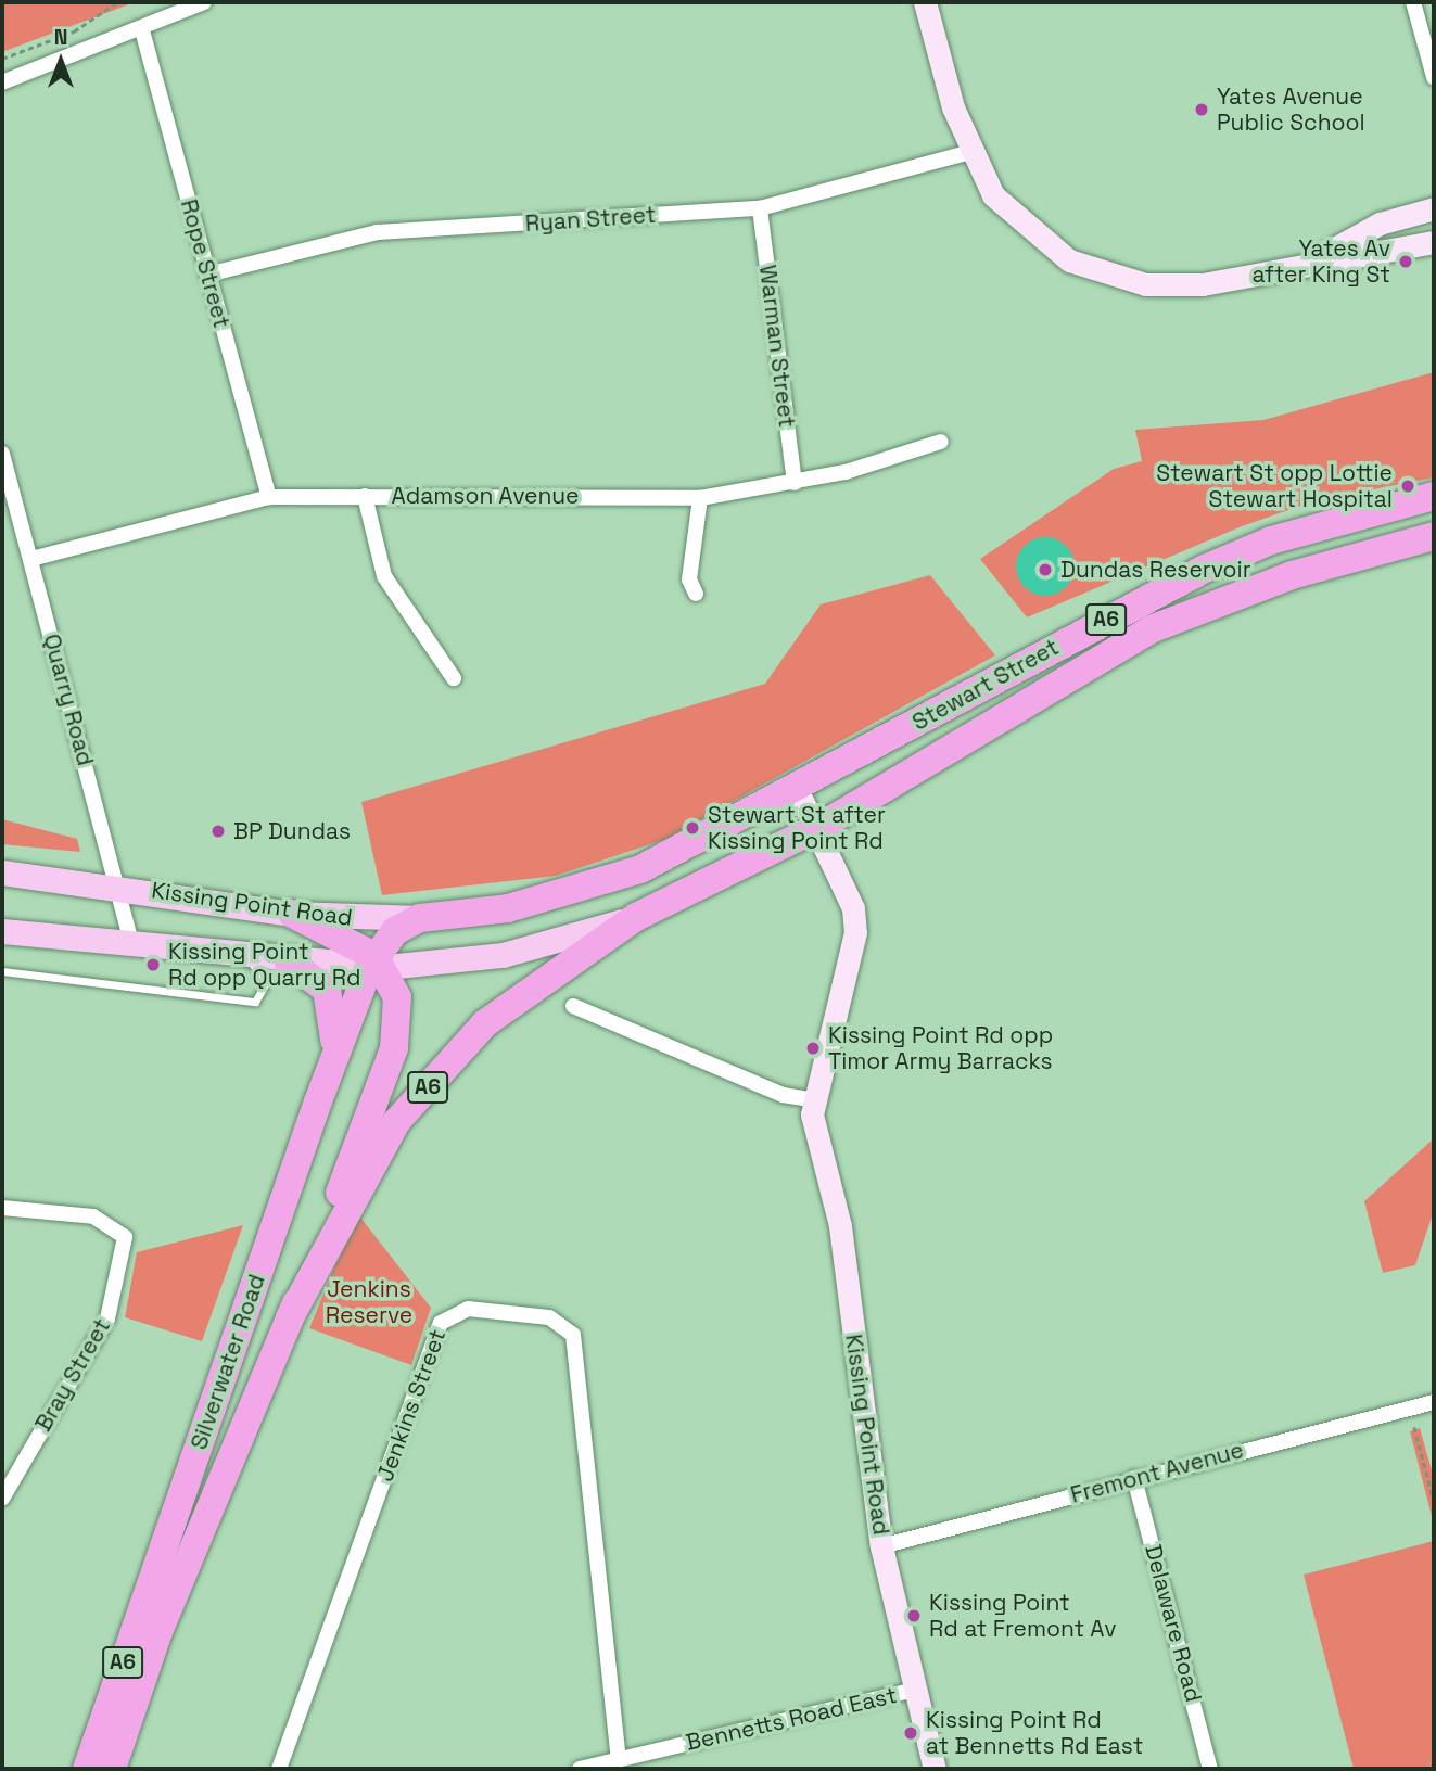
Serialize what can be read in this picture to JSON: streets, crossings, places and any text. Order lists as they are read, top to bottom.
{
  "streets": {
    "highway": [
      "A6",
      "Stewart Street",
      "Kissing Point Road",
      "Silverwater Road"
    ],
    "street": [
      "Ryan Street",
      "Rope Street",
      "Warman Street",
      "Adamson Avenue",
      "Quarry Road",
      "Bray Street",
      "Jenkins Street",
      "Fremont Avenue",
      "Delaware Road",
      "Bennetts Road East"
    ]
  },
  "crossings": [
    ["Ryan Street", "Rope Street"],
    ["Ryan Street", "Warman Street"],
    ["Rope Street", "Adamson Avenue"],
    ["Warman Street", "Adamson Avenue"],
    ["Adamson Avenue", "Quarry Road"],
    ["Stewart Street", "Kissing Point Road"],
    ["Quarry Road", "Kissing Point Road"],
    ["Kissing Point Road", "Silverwater Road"],
    ["Kissing Point Road", "Fremont Avenue"],
    ["Kissing Point Road", "Bennetts Road East"],
    ["Jenkins Street", "Bennetts Road East"],
    ["Fremont Avenue", "Delaware Road"]
  ],
  "parks": ["Jenkins Reserve"],
  "places": [
    "Yates Avenue Public School",
    "Yates Av after King St",
    "Stewart St opp Lottie Stewart Hospital",
    "Dundas Reservoir",
    "Stewart St after Kissing Point Rd",
    "BP Dundas",
    "Kissing Point Rd opp Quarry Rd",
    "Kissing Point Rd opp Timor Army Barracks",
    "Kissing Point Rd at Fremont Av",
    "Kissing Point Rd at Bennetts Rd East"
  ],
  "north": "top"
}
